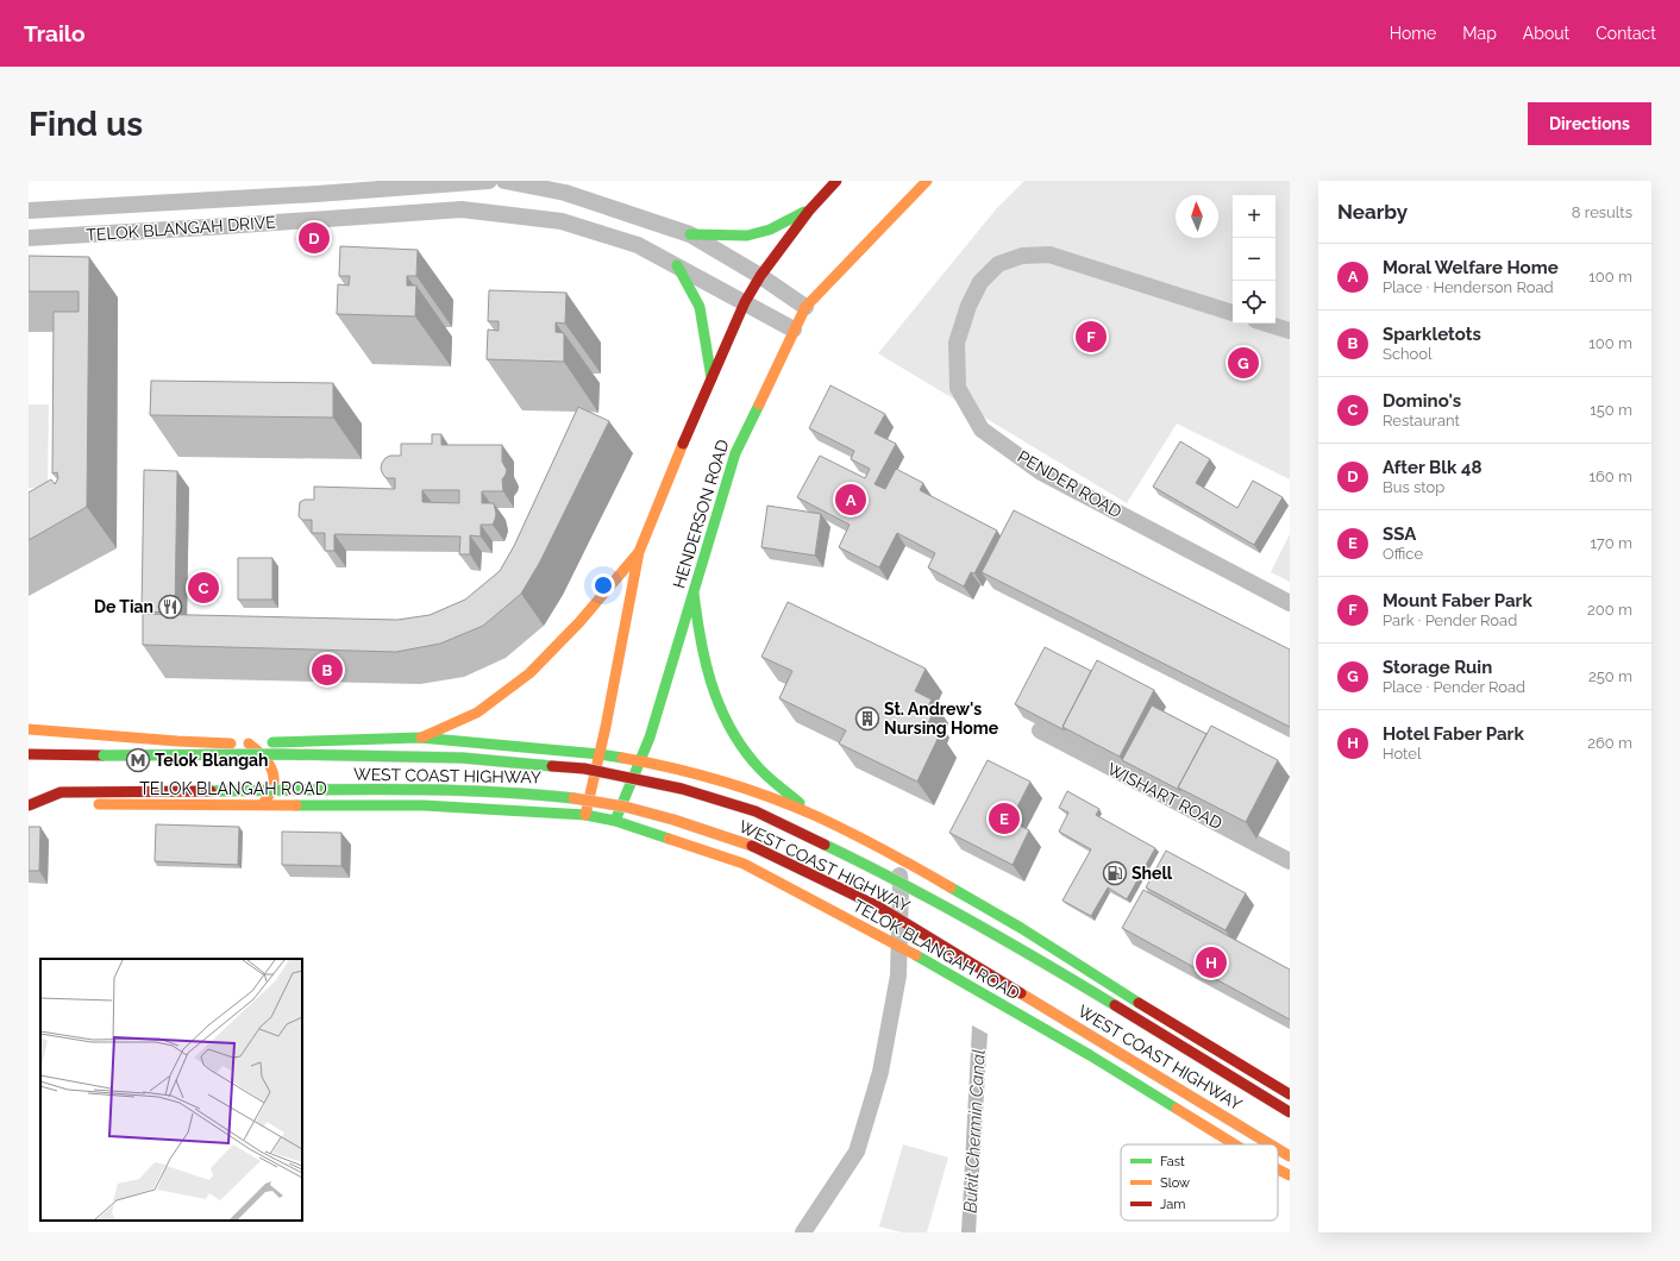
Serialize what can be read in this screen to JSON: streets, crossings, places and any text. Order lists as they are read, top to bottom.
{
  "streets": {
    "main road": ["HENDERSON ROAD", "WEST COAST HIGHWAY", "TELOK BLANGAH ROAD"],
    "street": ["TELOK BLANGAH DRIVE", "PENDER ROAD", "WISHART ROAD"]
  },
  "crossings": [
    ["TELOK BLANGAH DRIVE", "HENDERSON ROAD"],
    ["HENDERSON ROAD", "TELOK BLANGAH ROAD"]
  ],
  "water": ["Bukit Chermin Canal"],
  "places": {
    "restaurant": ["De Tian"],
    "building": ["St. Andrew's Nursing Home"],
    "metro station": ["Telok Blangah"],
    "fuel station": ["Shell"]
  },
  "legend": ["Fast", "Slow", "Jam"],
  "north": "top",
  "page": {
    "header": "Trailo",
    "nav": [
      "Home",
      "Map",
      "About",
      "Contact"
    ],
    "buttons": "Directions",
    "title": "Find us",
    "heading": ["Nearby", "8 results"],
    "map_buttons": ["+", "−"],
    "pins": [
      "D",
      "F",
      "G",
      "A",
      "C",
      "B",
      "E",
      "H"
    ],
    "list": [
      {
        "mark": "A",
        "name": "Moral Welfare Home",
        "note": "Place · Henderson Road",
        "value": "100 m"
      },
      {
        "mark": "B",
        "name": "Sparkletots",
        "note": "School",
        "value": "100 m"
      },
      {
        "mark": "C",
        "name": "Domino's",
        "note": "Restaurant",
        "value": "150 m"
      },
      {
        "mark": "D",
        "name": "After Blk 48",
        "note": "Bus stop",
        "value": "160 m"
      },
      {
        "mark": "E",
        "name": "SSA",
        "note": "Office",
        "value": "170 m"
      },
      {
        "mark": "F",
        "name": "Mount Faber Park",
        "note": "Park · Pender Road",
        "value": "200 m"
      },
      {
        "mark": "G",
        "name": "Storage Ruin",
        "note": "Place · Pender Road",
        "value": "250 m"
      },
      {
        "mark": "H",
        "name": "Hotel Faber Park",
        "note": "Hotel",
        "value": "260 m"
      }
    ]
  }
}
